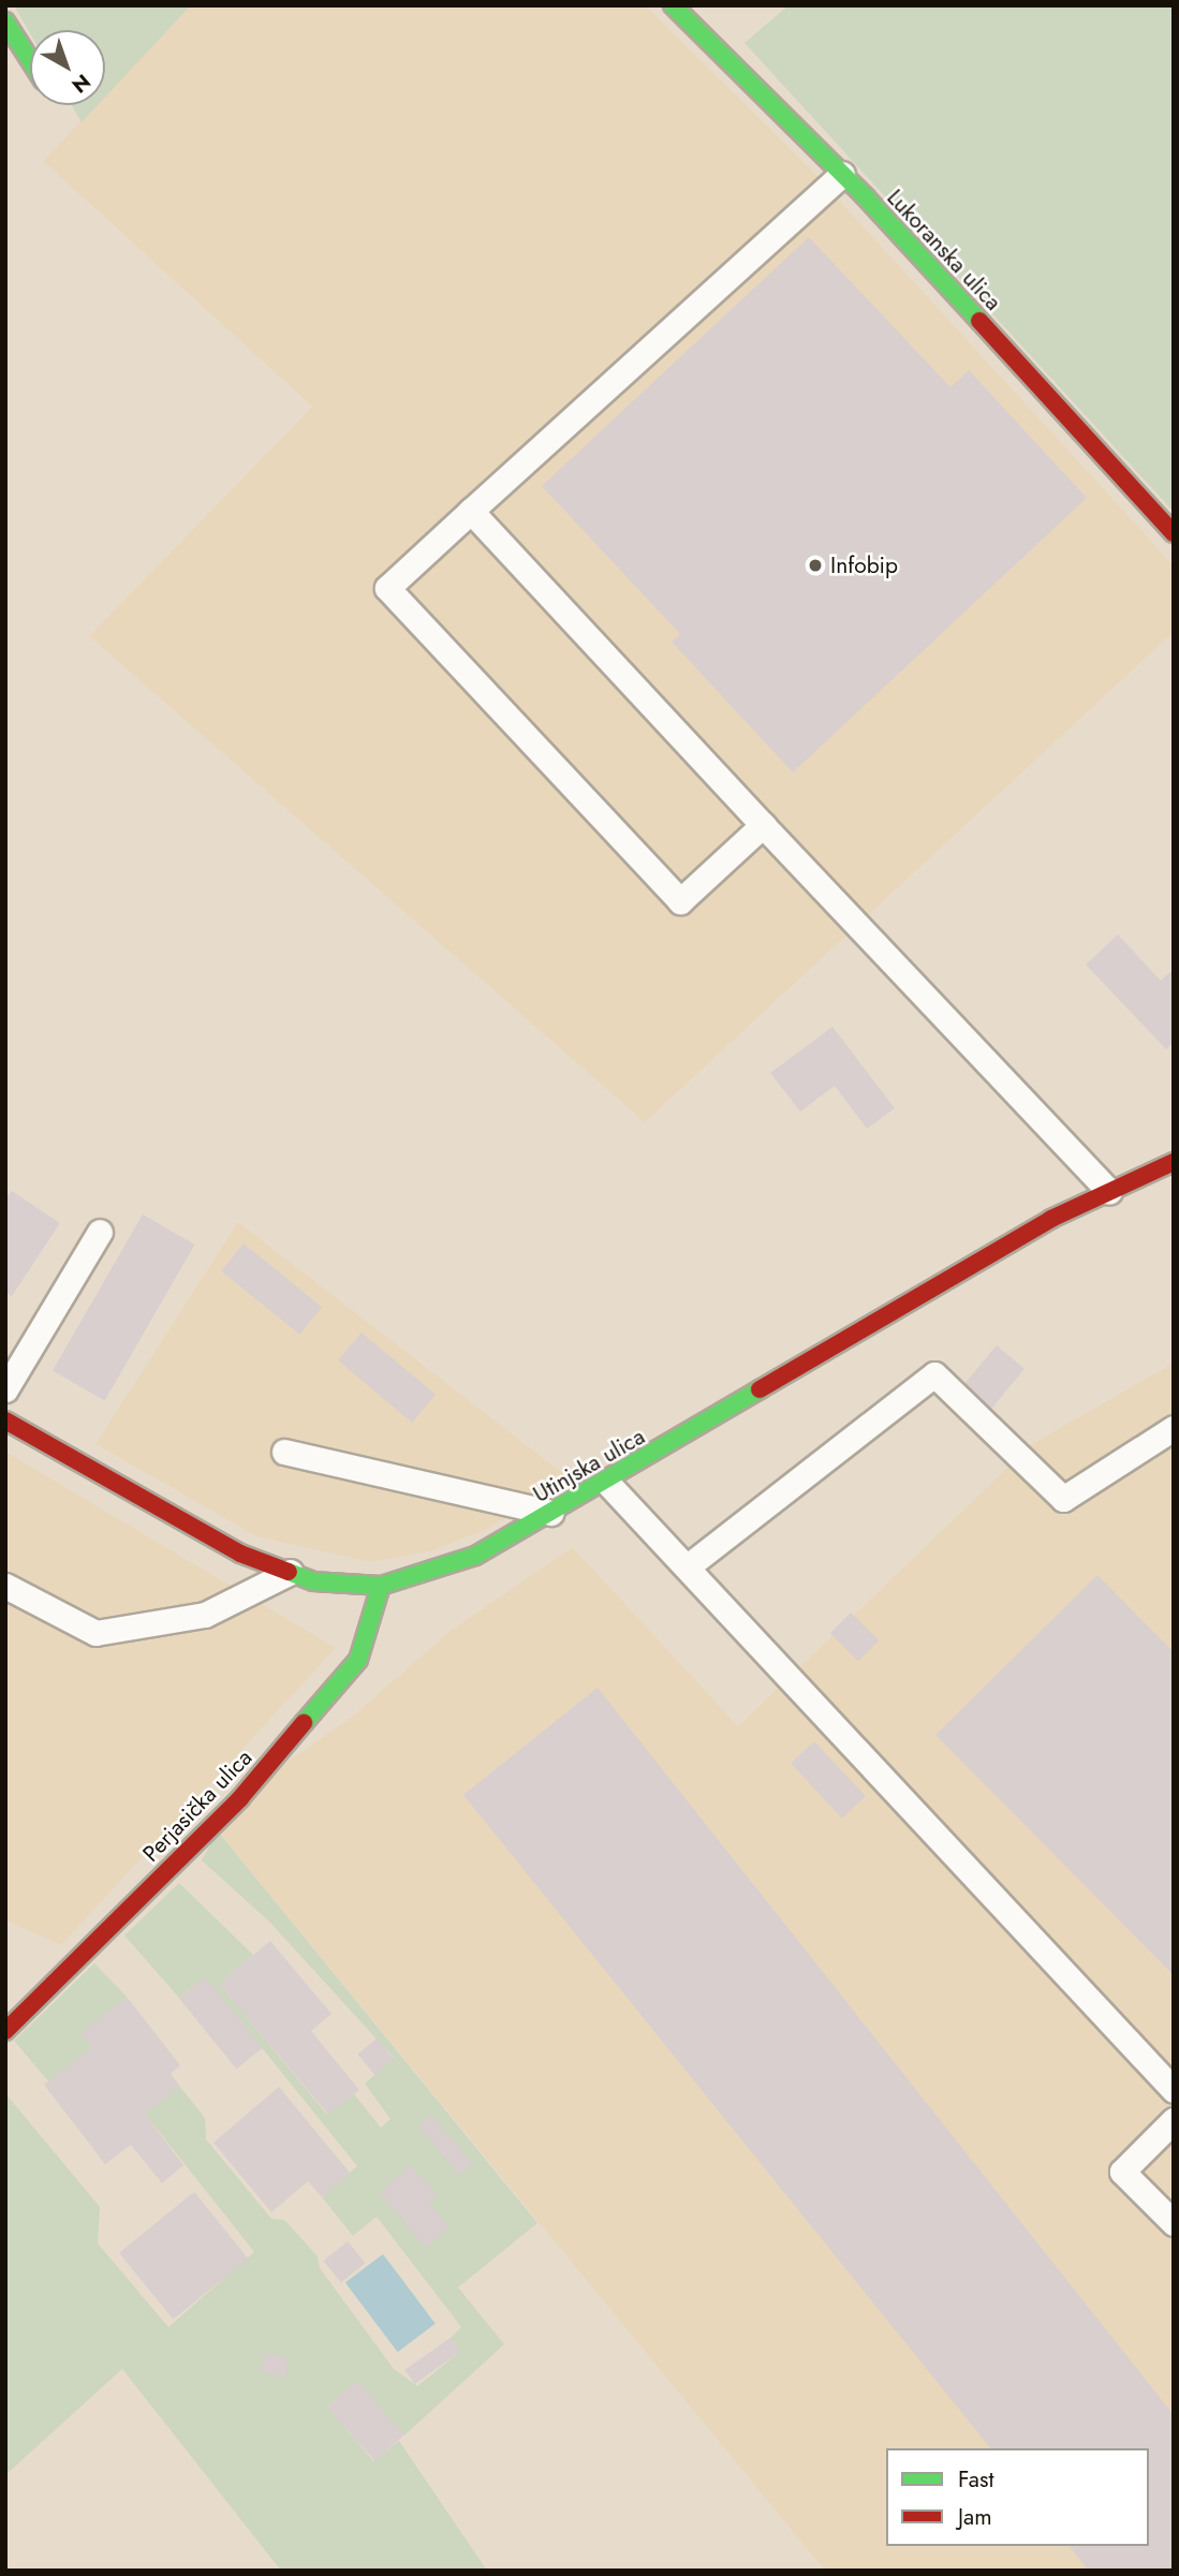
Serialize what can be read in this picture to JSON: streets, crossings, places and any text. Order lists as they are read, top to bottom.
{
  "streets": {
    "street": ["Lukoranska ulica", "Utinjska ulica", "Perjasička ulica"]
  },
  "crossings": [
    ["Utinjska ulica", "Perjasička ulica"]
  ],
  "places": ["Infobip"],
  "legend": ["Fast", "Jam"],
  "north": "bottom right"
}
